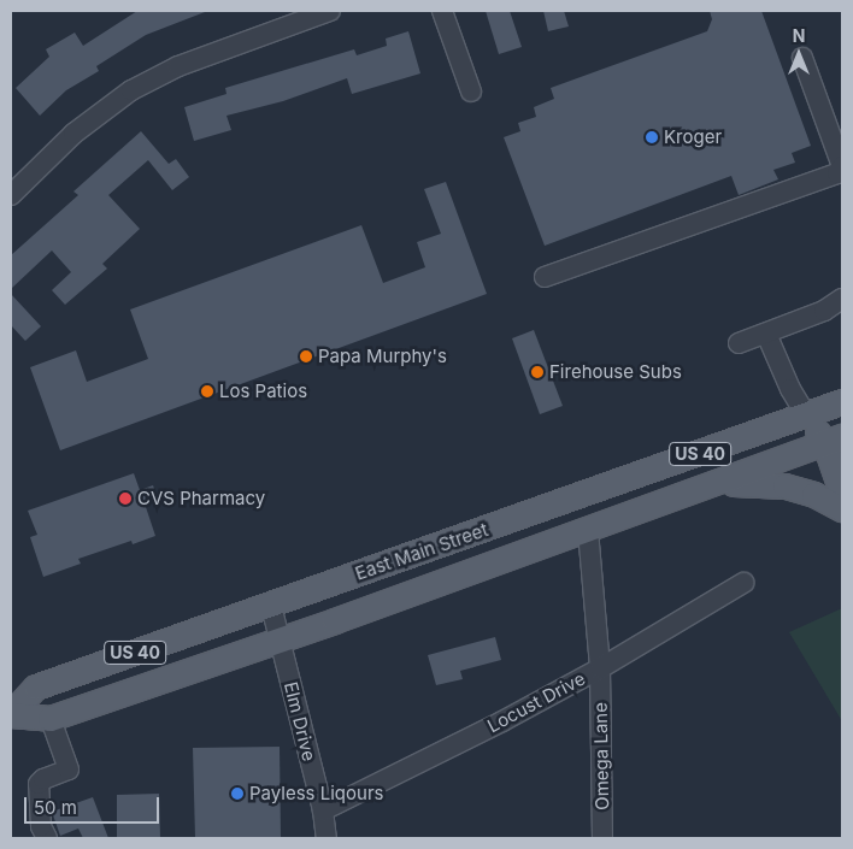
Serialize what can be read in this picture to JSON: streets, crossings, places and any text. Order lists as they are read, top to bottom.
{
  "streets": {
    "main road": ["US 40", "East Main Street"],
    "street": ["Locust Drive", "Elm Drive", "Omega Lane"]
  },
  "crossings": [
    ["East Main Street", "Elm Drive"],
    ["East Main Street", "Omega Lane"],
    ["Locust Drive", "Elm Drive"],
    ["Locust Drive", "Omega Lane"]
  ],
  "places": [
    "Kroger",
    "Papa Murphy's",
    "Firehouse Subs",
    "Los Patios",
    "CVS Pharmacy",
    "Payless Liqours"
  ],
  "scale_bar": "50 m",
  "north": "top"
}
